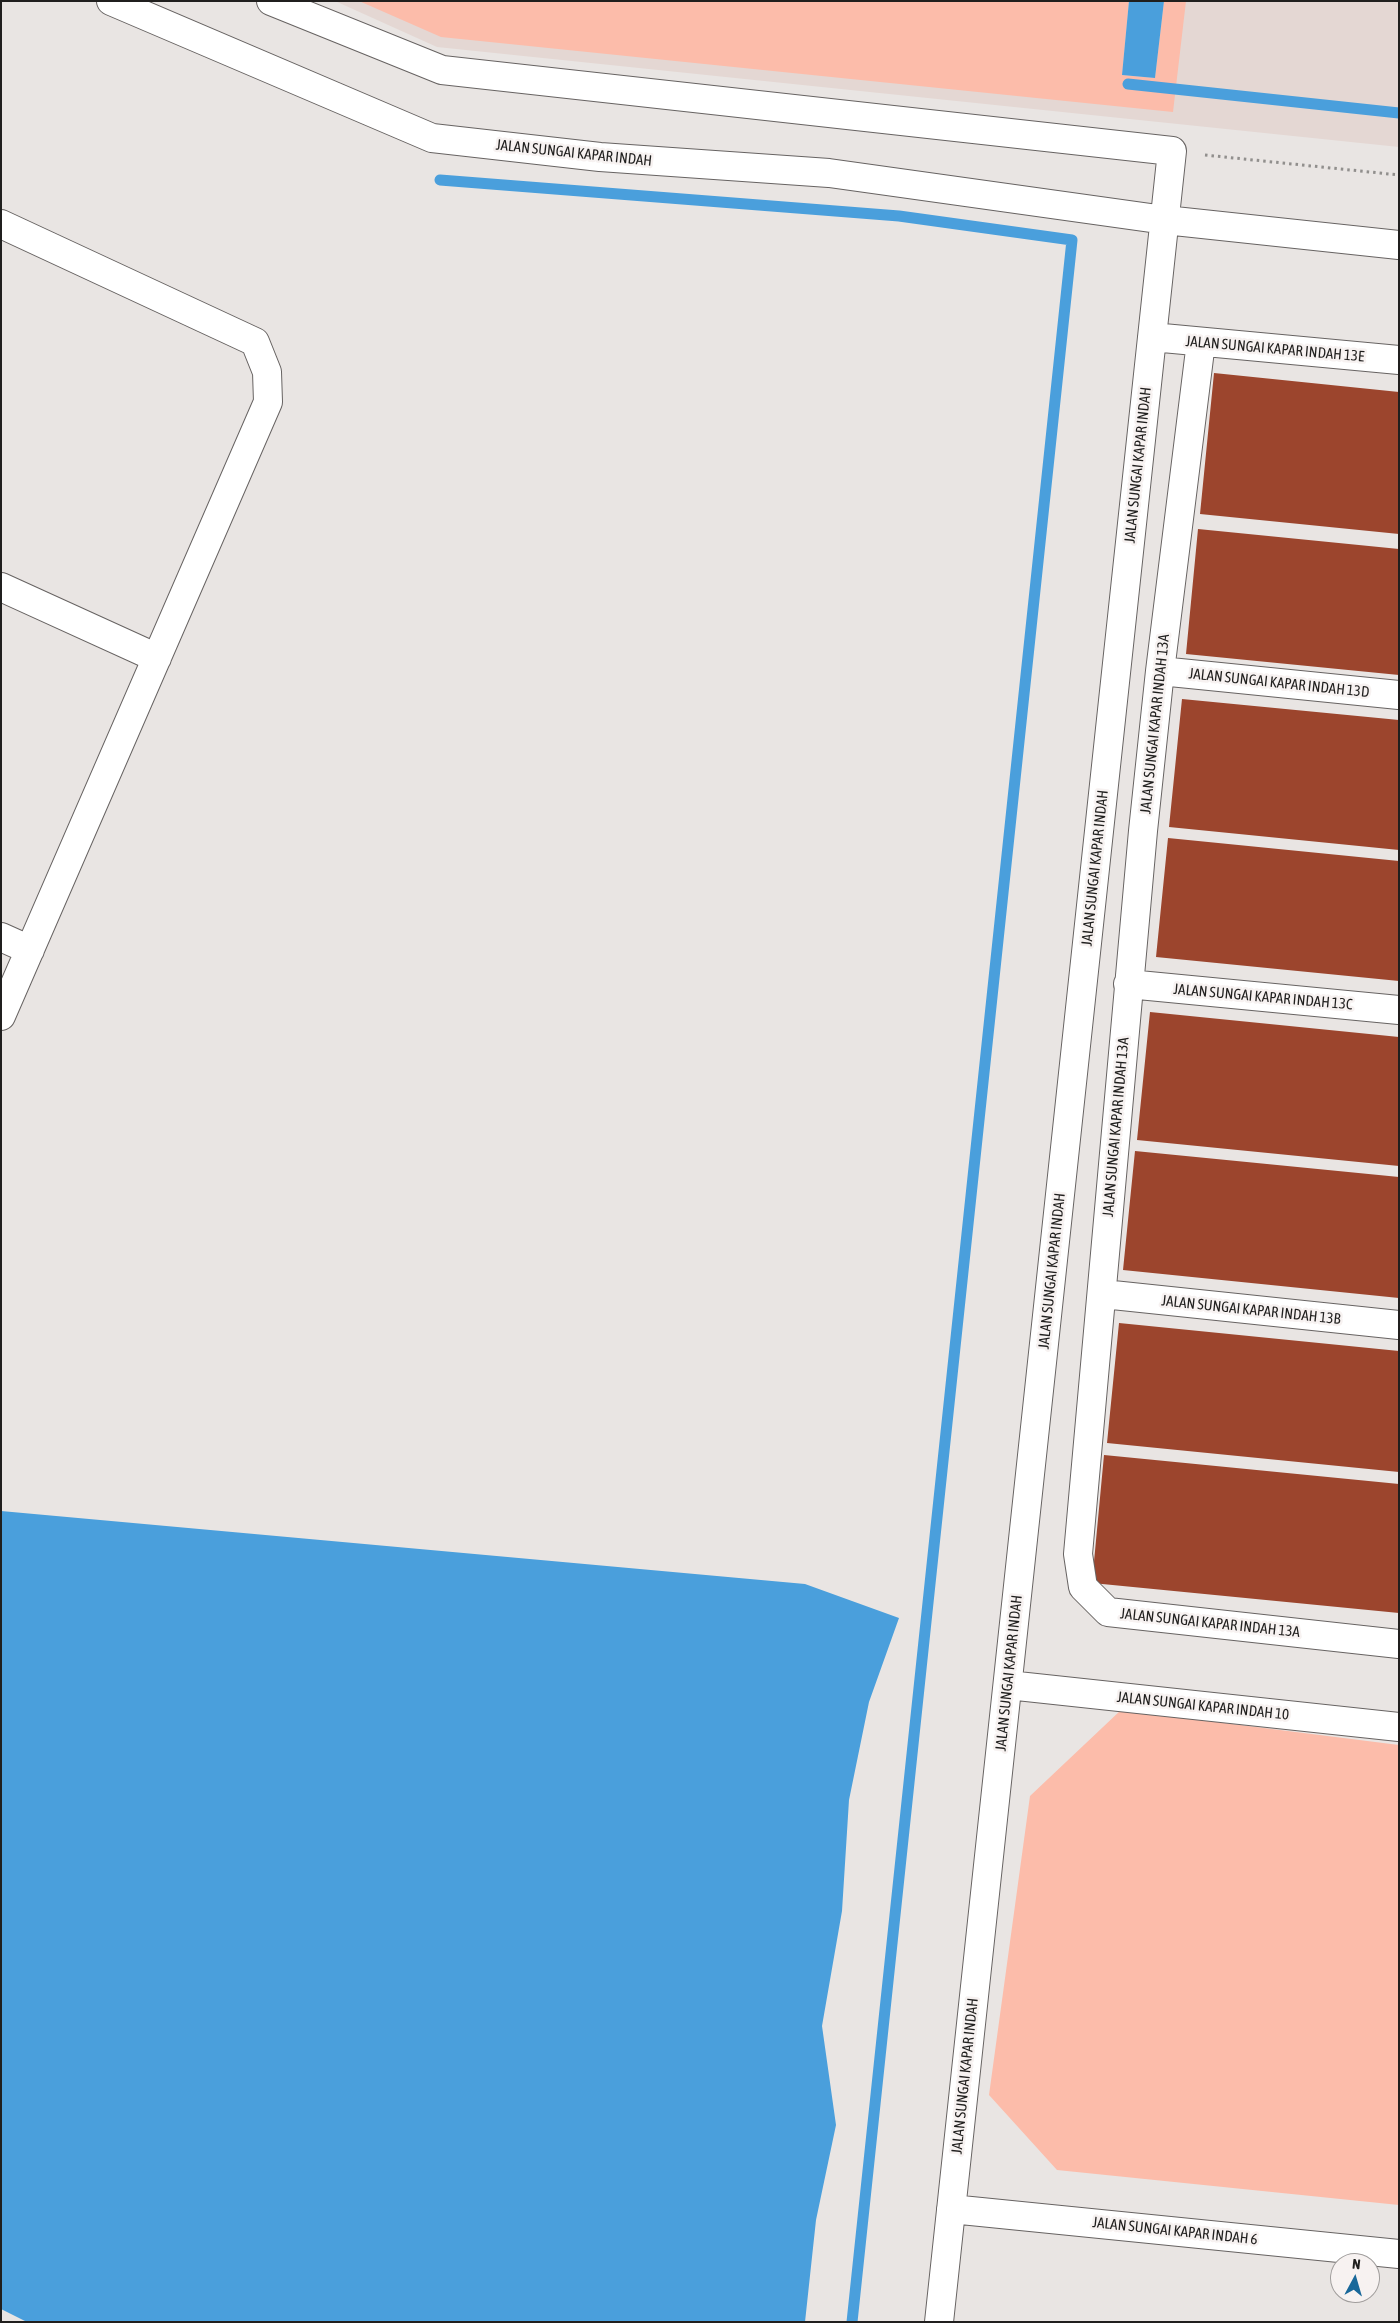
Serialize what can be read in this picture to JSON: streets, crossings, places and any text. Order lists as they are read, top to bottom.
{
  "streets": {
    "street": [
      "JALAN SUNGAI KAPAR INDAH",
      "JALAN SUNGAI KAPAR INDAH 13E",
      "JALAN SUNGAI KAPAR INDAH 13D",
      "JALAN SUNGAI KAPAR INDAH 13A",
      "JALAN SUNGAI KAPAR INDAH 13C",
      "JALAN SUNGAI KAPAR INDAH 13B",
      "JALAN SUNGAI KAPAR INDAH 10",
      "JALAN SUNGAI KAPAR INDAH 6"
    ]
  },
  "crossings": [
    ["JALAN SUNGAI KAPAR INDAH", "JALAN SUNGAI KAPAR INDAH 13E"],
    ["JALAN SUNGAI KAPAR INDAH", "JALAN SUNGAI KAPAR INDAH 10"],
    ["JALAN SUNGAI KAPAR INDAH", "JALAN SUNGAI KAPAR INDAH 6"],
    ["JALAN SUNGAI KAPAR INDAH 13E", "JALAN SUNGAI KAPAR INDAH 13A"],
    ["JALAN SUNGAI KAPAR INDAH 13D", "JALAN SUNGAI KAPAR INDAH 13A"],
    ["JALAN SUNGAI KAPAR INDAH 13A", "JALAN SUNGAI KAPAR INDAH 13C"],
    ["JALAN SUNGAI KAPAR INDAH 13A", "JALAN SUNGAI KAPAR INDAH 13B"]
  ],
  "north": "top"
}
